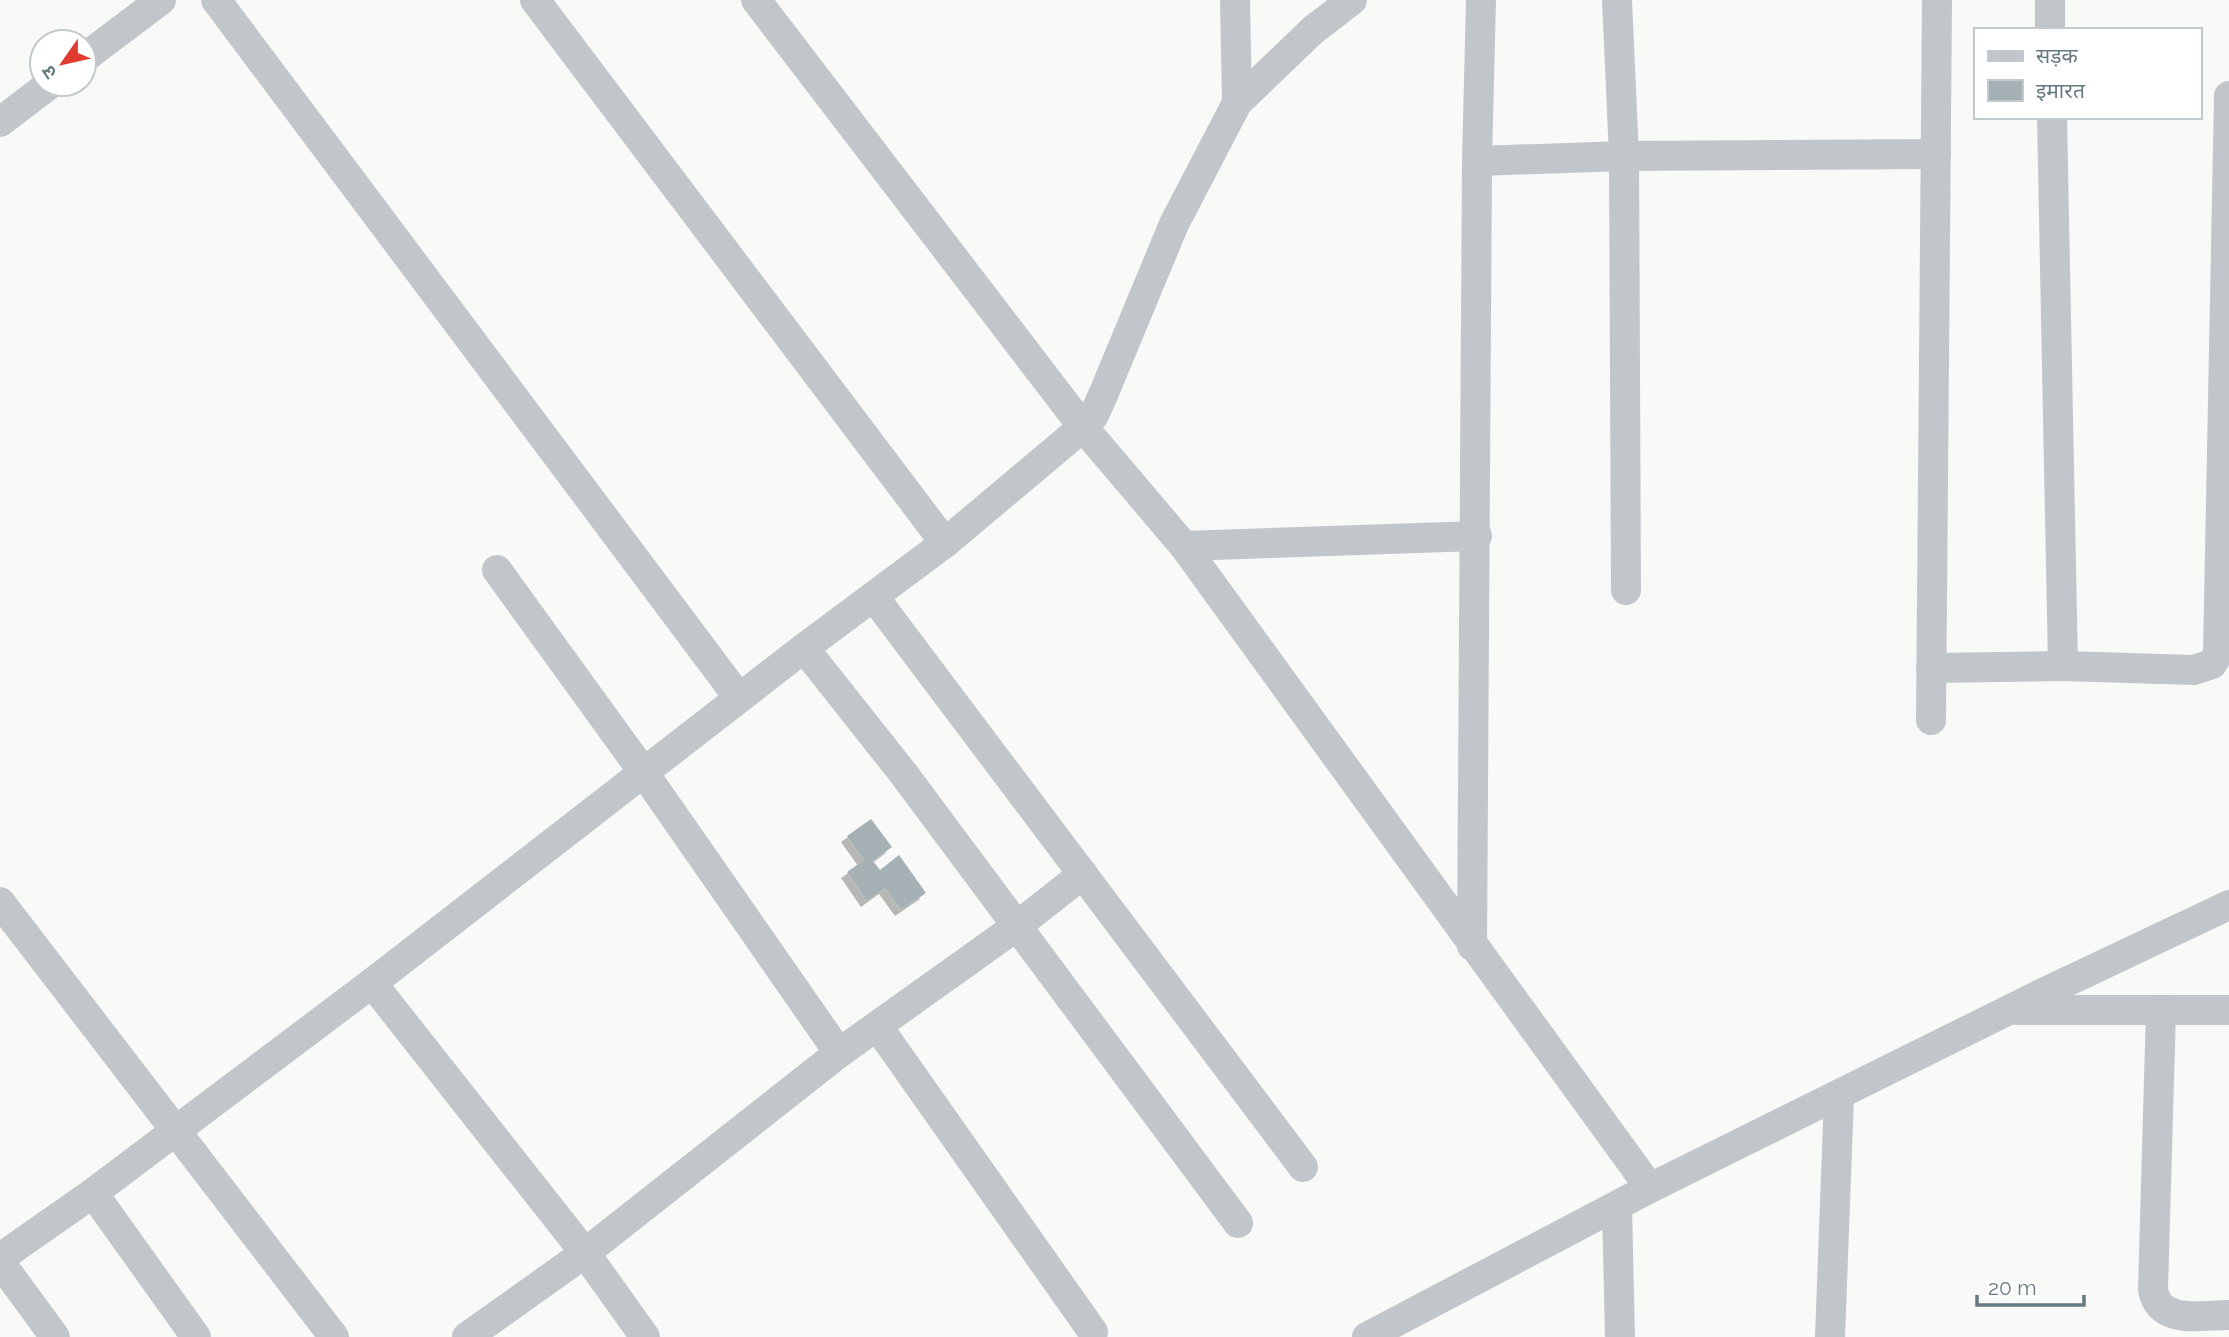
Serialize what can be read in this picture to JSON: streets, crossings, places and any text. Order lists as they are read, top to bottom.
{
  "legend": ["सड़क", "इमारत"],
  "scale_bar": "20 m",
  "north": "bottom left"
}
